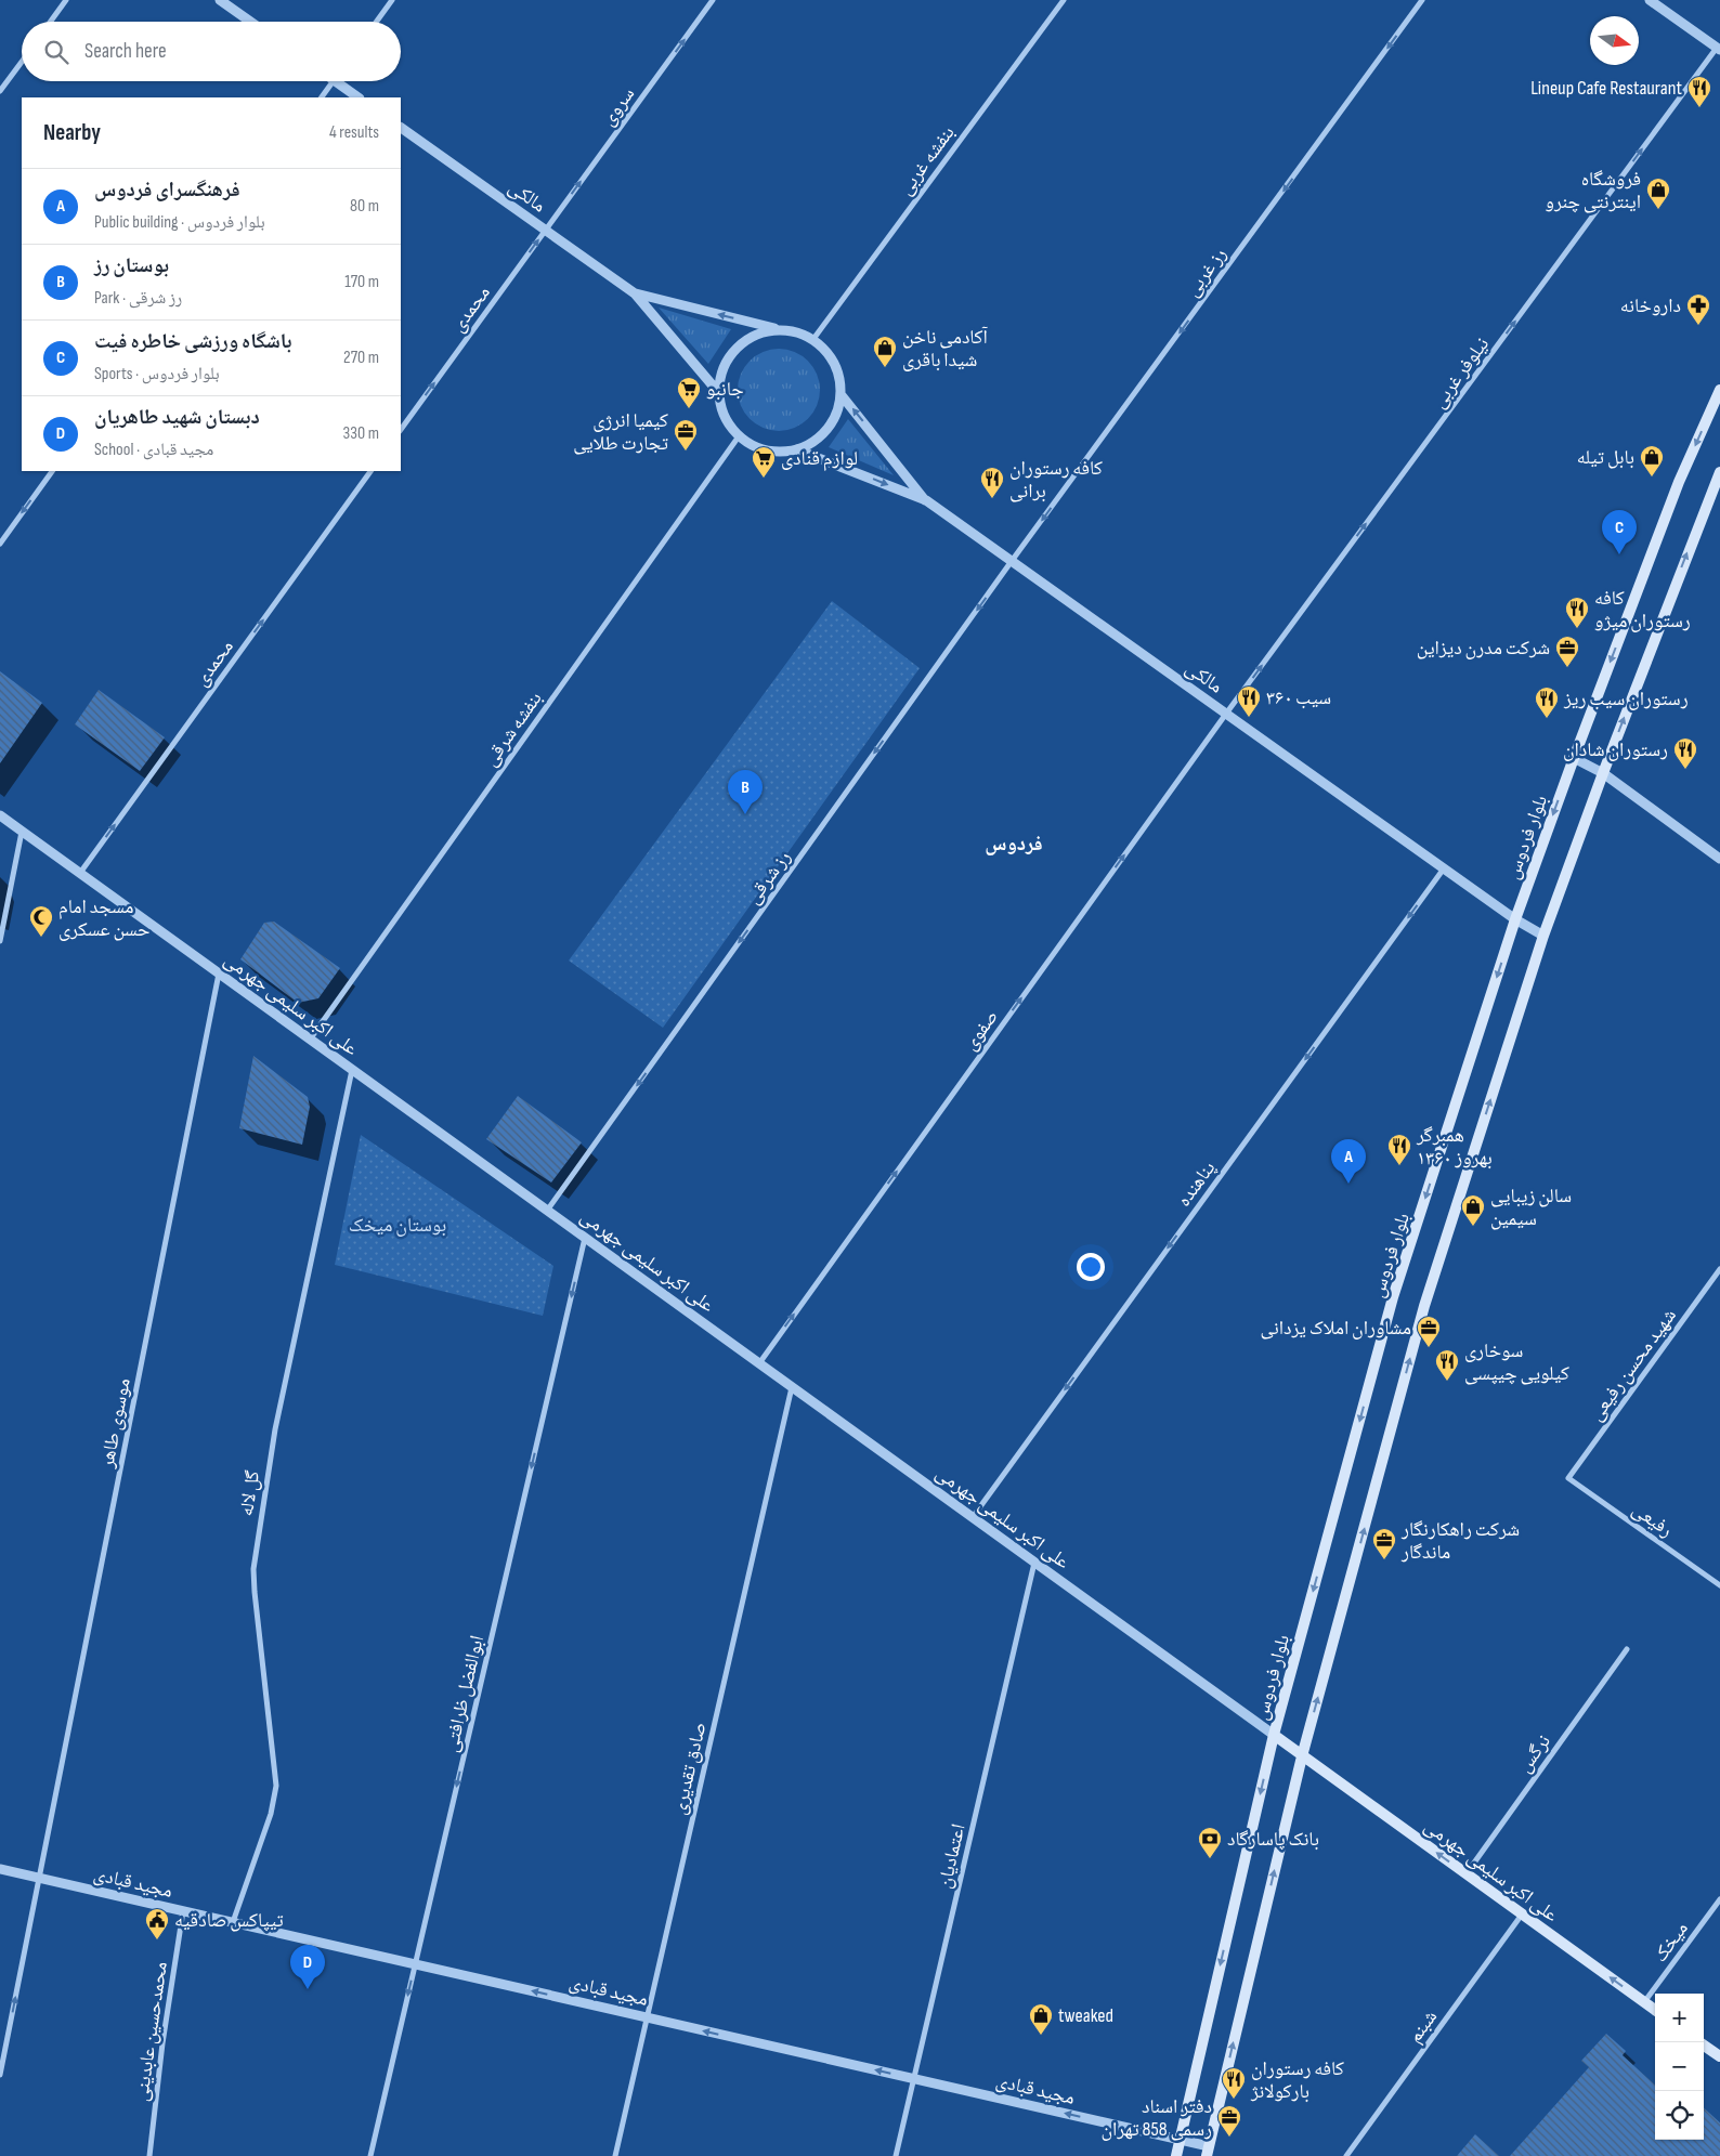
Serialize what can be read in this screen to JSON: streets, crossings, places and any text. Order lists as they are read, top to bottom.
{
  "streets": {
    "main road": ["بلوار فردوس", "علی اکبر سلیمی جهرمی"],
    "street": [
      "سروی",
      "بنفشه غربی",
      "مالکی",
      "رز غربی",
      "محمدی",
      "نیلوفر غربی",
      "بنفشه شرقی",
      "رز شرقی",
      "صفوی",
      "پناهنده",
      "شهید محسن رفیعی",
      "موسوی طاهر",
      "گل لاله",
      "رفیعی",
      "ابوالفضل ظرافتی",
      "نرگس",
      "صادق تقدیری",
      "اعتمادیان",
      "مجید قبادی",
      "میخک",
      "شبنم",
      "محمدحسین عابدینی"
    ]
  },
  "crossings": [
    ["سروی", "مالکی"],
    ["سروی", "محمدی"],
    ["بنفشه غربی", "مالکی"],
    ["بنفشه غربی", "بنفشه شرقی"],
    ["مالکی", "رز غربی"],
    ["مالکی", "محمدی"],
    ["مالکی", "نیلوفر غربی"],
    ["مالکی", "بنفشه شرقی"],
    ["مالکی", "بلوار فردوس"],
    ["مالکی", "رز شرقی"],
    ["مالکی", "صفوی"],
    ["مالکی", "پناهنده"],
    ["رز غربی", "رز شرقی"],
    ["محمدی", "علی اکبر سلیمی جهرمی"],
    ["نیلوفر غربی", "صفوی"],
    ["بنفشه شرقی", "علی اکبر سلیمی جهرمی"],
    ["بلوار فردوس", "علی اکبر سلیمی جهرمی"],
    ["بلوار فردوس", "مجید قبادی"],
    ["رز شرقی", "علی اکبر سلیمی جهرمی"],
    ["علی اکبر سلیمی جهرمی", "صفوی"],
    ["علی اکبر سلیمی جهرمی", "پناهنده"],
    ["علی اکبر سلیمی جهرمی", "موسوی طاهر"],
    ["علی اکبر سلیمی جهرمی", "گل لاله"],
    ["علی اکبر سلیمی جهرمی", "ابوالفضل ظرافتی"],
    ["علی اکبر سلیمی جهرمی", "نرگس"],
    ["علی اکبر سلیمی جهرمی", "صادق تقدیری"],
    ["علی اکبر سلیمی جهرمی", "اعتمادیان"],
    ["علی اکبر سلیمی جهرمی", "میخک"],
    ["علی اکبر سلیمی جهرمی", "شبنم"],
    ["شهید محسن رفیعی", "رفیعی"],
    ["موسوی طاهر", "مجید قبادی"],
    ["گل لاله", "مجید قبادی"],
    ["ابوالفضل ظرافتی", "مجید قبادی"],
    ["صادق تقدیری", "مجید قبادی"],
    ["اعتمادیان", "مجید قبادی"],
    ["مجید قبادی", "محمدحسین عابدینی"]
  ],
  "one_way": [
    "سروی",
    "رز غربی",
    "محمدی",
    "نیلوفر غربی",
    "رز شرقی",
    "صفوی",
    "پناهنده",
    "ابوالفضل ظرافتی",
    "مجید قبادی"
  ],
  "districts": ["فردوس"],
  "parks": ["بوستان میخک"],
  "places": {
    "restaurant": [
      "Lineup Cafe Restaurant",
      "كافه رستوران برانى",
      "کافه رستوران ميژو",
      "سیب ۳۶۰",
      "رستوران سیب ریز",
      "رستوران شادان",
      "همبرگر بهروز ۱۳۶۰",
      "سوخاری كيلويی چيپسی",
      "کافه رستوران بارکولانژ"
    ],
    "shop": [
      "فروشگاه اینترنتی چنرو",
      "آکادمی ناخن شیدا باقری",
      "بابل تیله",
      "سالن زیبایی سیمین",
      "tweaked"
    ],
    "pharmacy": ["داروخانه"],
    "supermarket": ["جانبو", "لوازم قنادی"],
    "office": [
      "کیمیا انرژی تجارت طلایی",
      "شرکت مدرن دیزاین",
      "مشاوران املاک یزدانی",
      "شرکت راهکارنگار ماندگار",
      "دفتر اسناد رسمی 858 تهران"
    ],
    "mosque": ["مسجد امام حسن عسکری"],
    "bank": ["بانک پاسارگاد"],
    "public building": ["تیپاکس صادقیه"]
  },
  "north": "right",
  "page": {
    "search": "Search here",
    "heading": ["Nearby", "4 results"],
    "list": [
      {
        "mark": "A",
        "name": "فرهنگسرای فردوس",
        "note": "Public building · بلوار فردوس",
        "value": "80 m"
      },
      {
        "mark": "B",
        "name": "بوستان رز",
        "note": "Park · رز شرقی",
        "value": "170 m"
      },
      {
        "mark": "C",
        "name": "باشگاه ورزشی خاطره فیت",
        "note": "Sports · بلوار فردوس",
        "value": "270 m"
      },
      {
        "mark": "D",
        "name": "دبستان شهید طاهریان",
        "note": "School · مجید قبادی",
        "value": "330 m"
      }
    ],
    "pins": [
      "C",
      "B",
      "A",
      "D"
    ],
    "map_buttons": ["+", "−"]
  }
}
